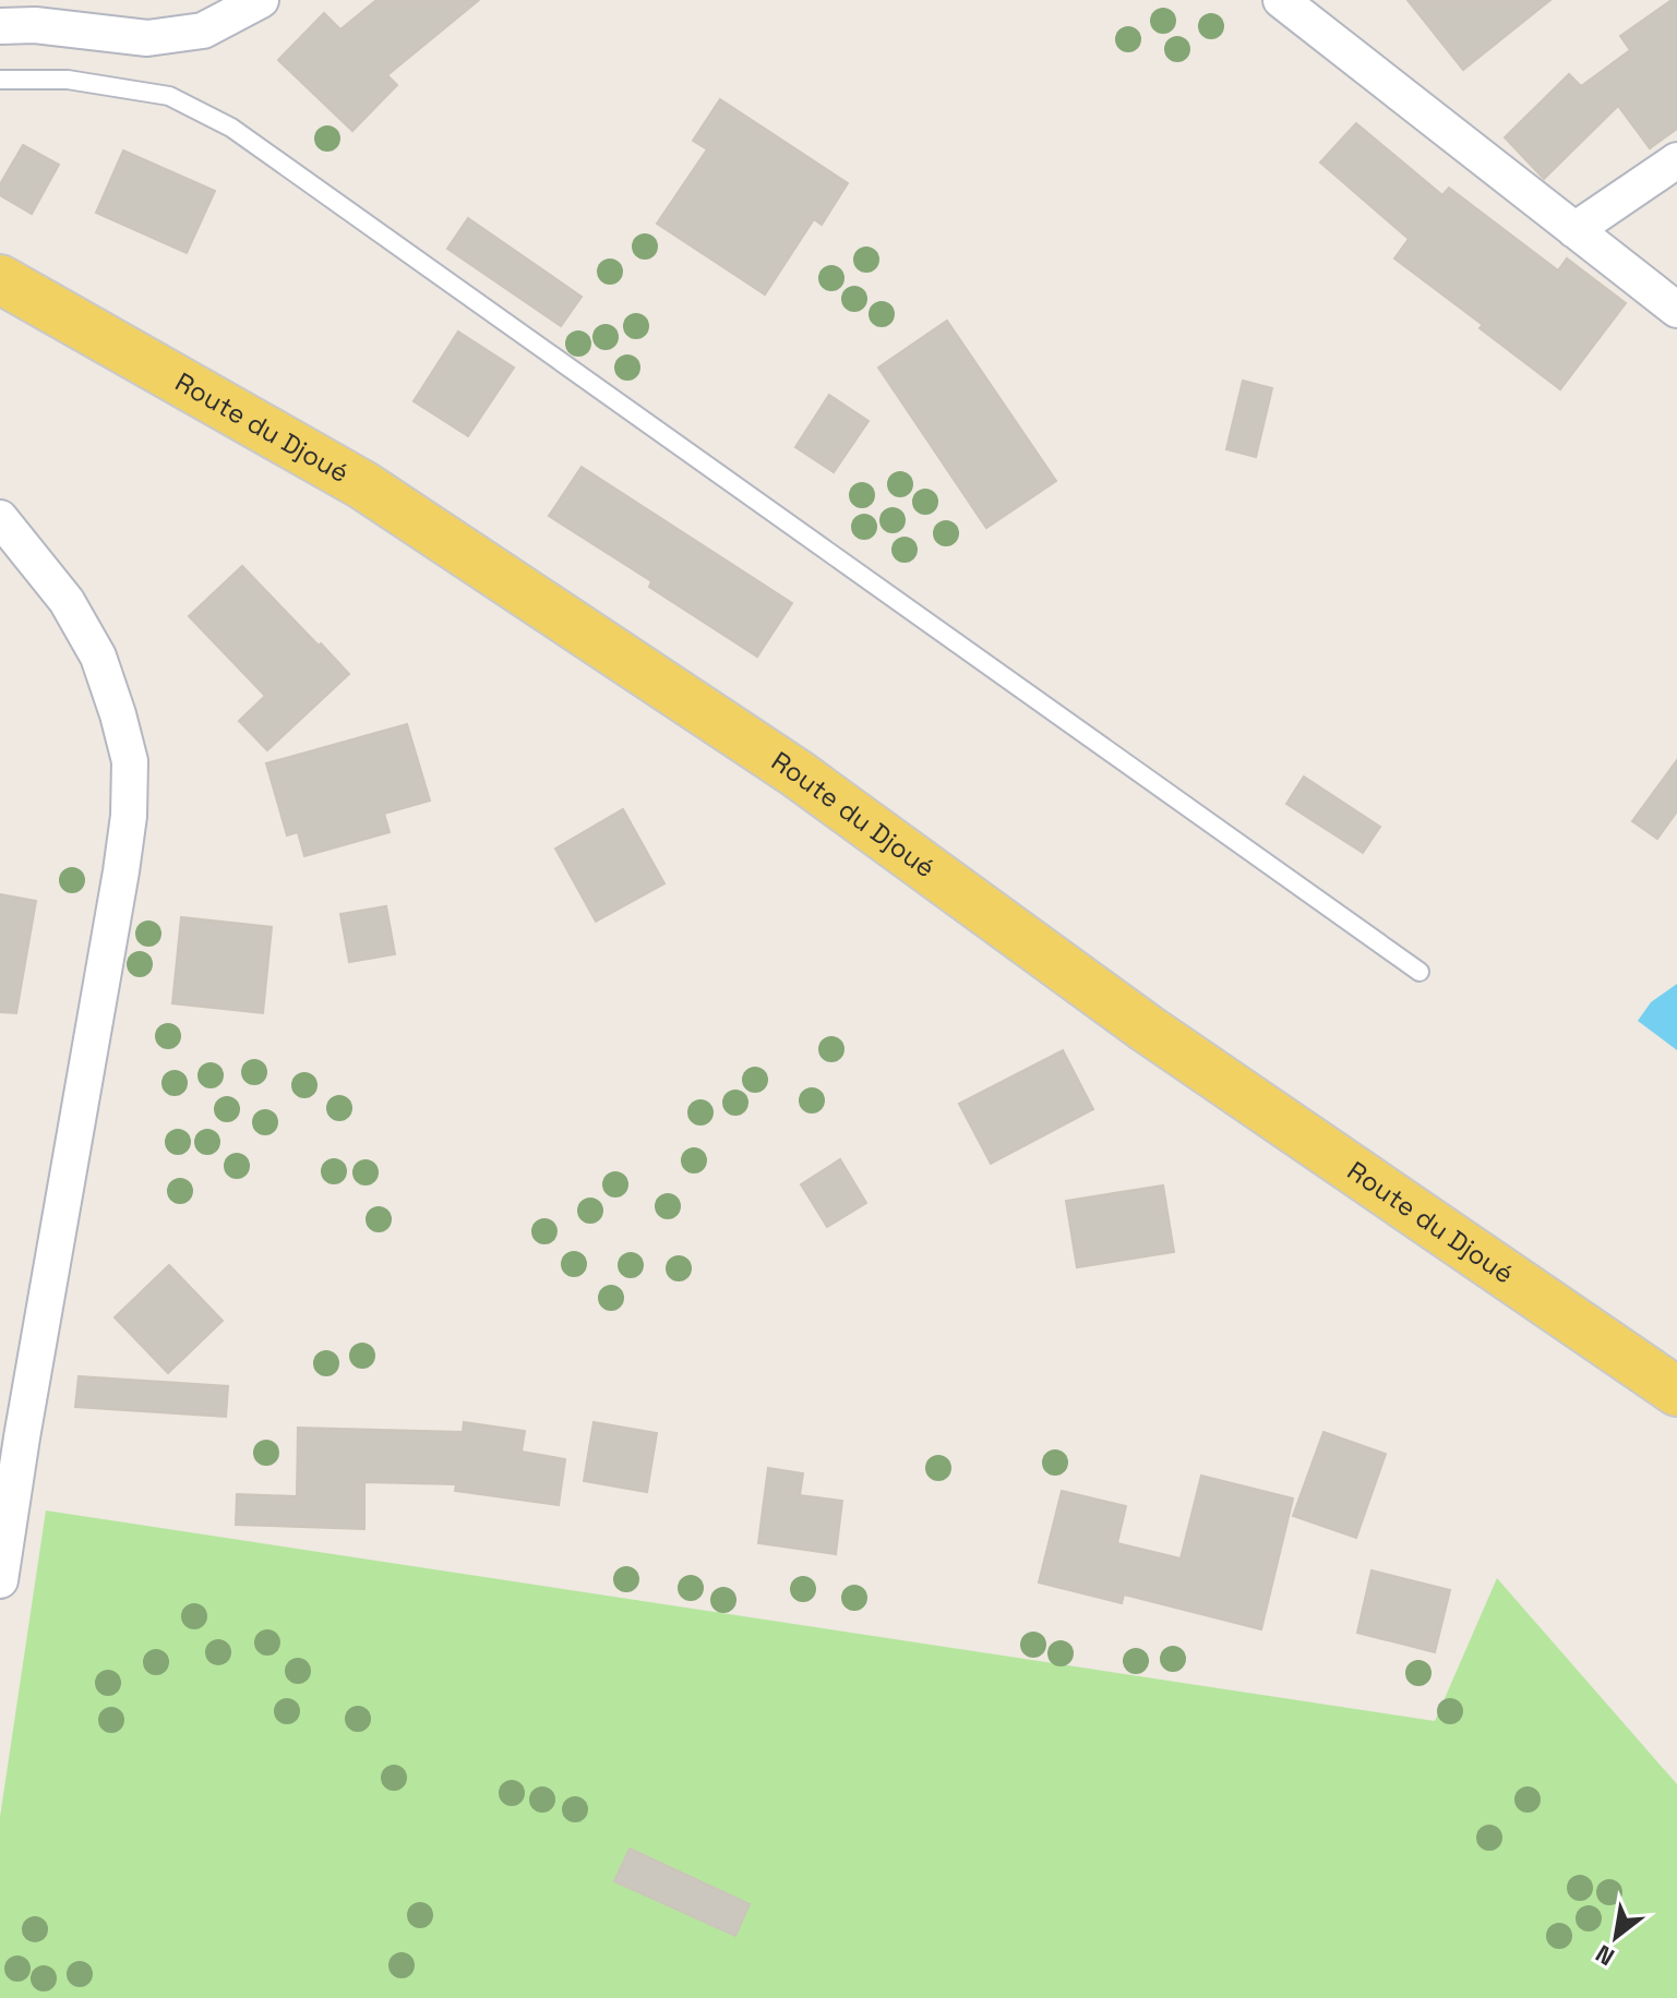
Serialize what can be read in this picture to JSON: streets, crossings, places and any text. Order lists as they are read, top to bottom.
{
  "streets": {
    "main road": ["Route du Djoué"]
  },
  "north": "bottom left"
}
